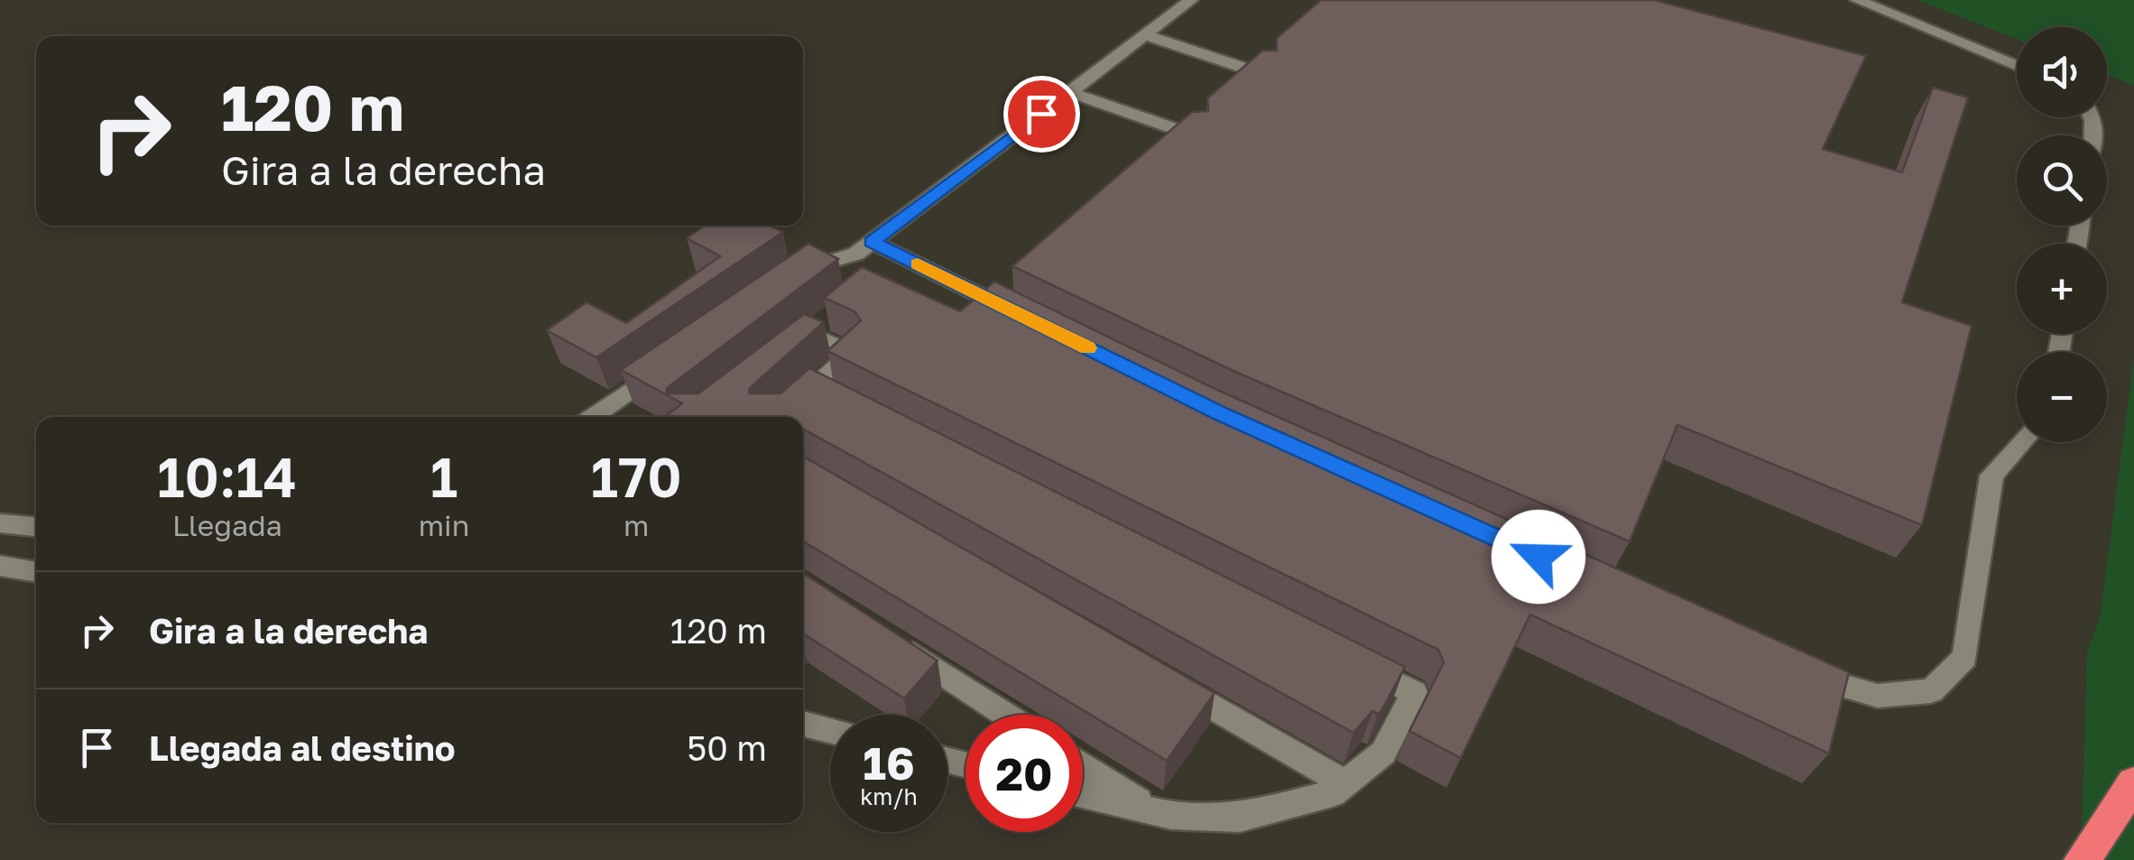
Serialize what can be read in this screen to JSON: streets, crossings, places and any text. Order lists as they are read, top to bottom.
{
  "page": {
    "map_buttons": ["+", "−"],
    "turn": ["120 m", "Gira a la derecha"],
    "eta": [
      "10:14",
      "Llegada",
      "1",
      "min",
      "170",
      "m"
    ],
    "list": [
      {
        "name": "Gira a la derecha",
        "value": "120 m"
      },
      {
        "name": "Llegada al destino",
        "value": "50 m"
      }
    ],
    "speed": "16 km/h",
    "limit": "20"
  }
}
